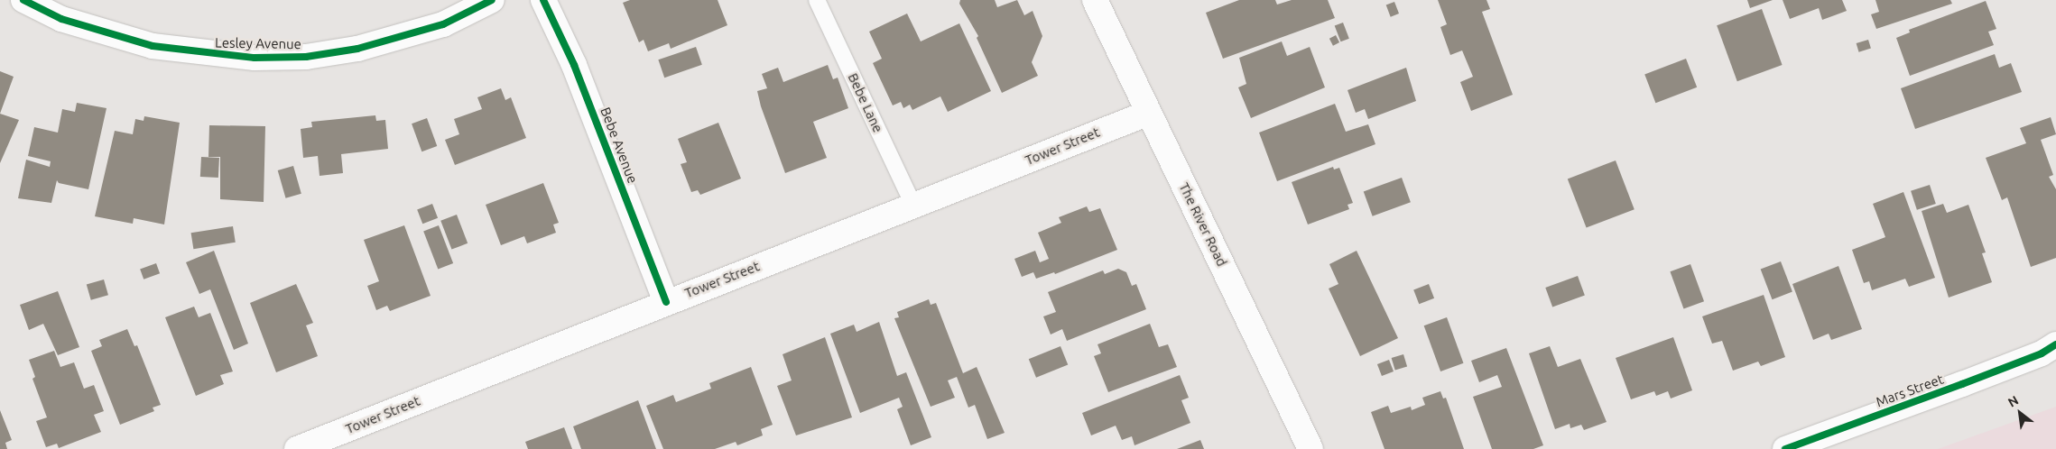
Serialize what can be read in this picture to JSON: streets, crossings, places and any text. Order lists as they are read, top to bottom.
{
  "streets": {
    "main road": [
      "Lesley Avenue",
      "Bebe Avenue",
      "Tower Street",
      "The River Road",
      "Mars Street"
    ],
    "lane": ["Bebe Lane"]
  },
  "crossings": [
    ["Bebe Lane", "Tower Street"],
    ["Bebe Avenue", "Tower Street"],
    ["Tower Street", "The River Road"]
  ],
  "north": "top left"
}
